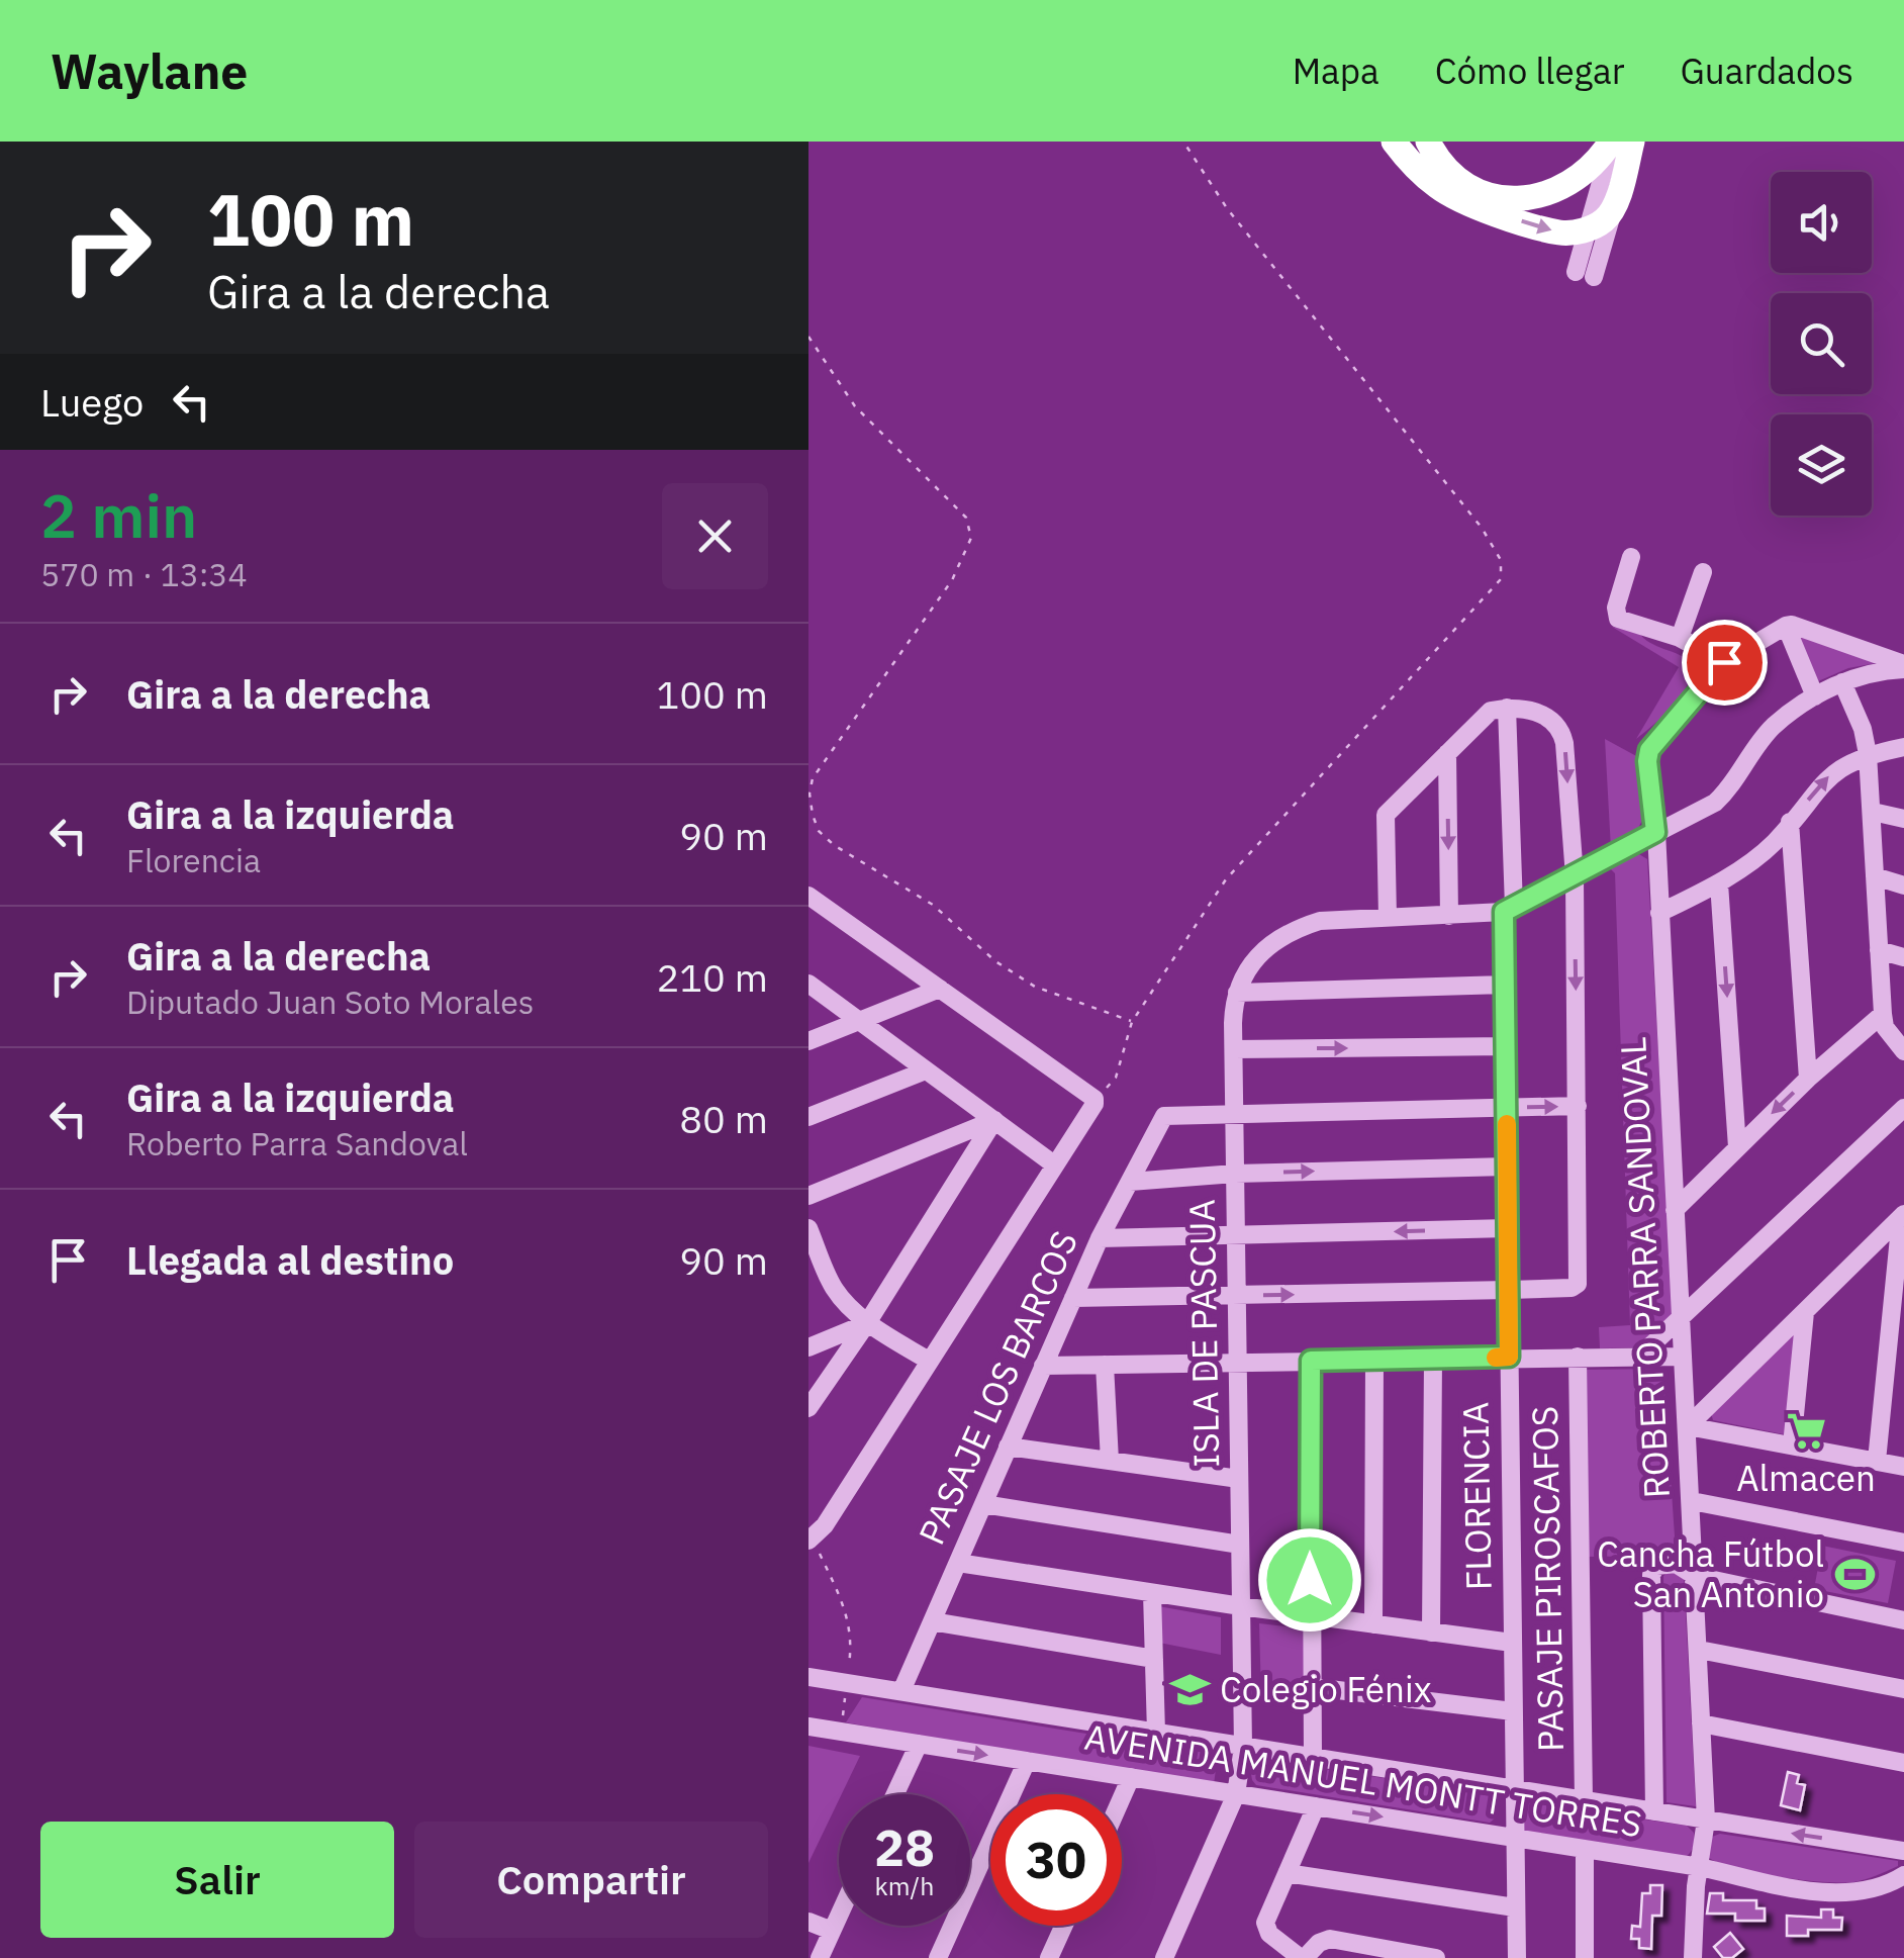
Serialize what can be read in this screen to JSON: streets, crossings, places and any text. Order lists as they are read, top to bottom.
{
  "streets": {
    "street": [
      "ROBERTO PARRA SANDOVAL",
      "ISLA DE PASCUA",
      "PASAJE LOS BARCOS",
      "FLORENCIA",
      "PASAJE PIROSCAFOS",
      "AVENIDA MANUEL MONTT TORRES"
    ]
  },
  "crossings": [
    ["ROBERTO PARRA SANDOVAL", "AVENIDA MANUEL MONTT TORRES"],
    ["ISLA DE PASCUA", "PASAJE LOS BARCOS"],
    ["ISLA DE PASCUA", "FLORENCIA"],
    ["ISLA DE PASCUA", "AVENIDA MANUEL MONTT TORRES"],
    ["PASAJE LOS BARCOS", "AVENIDA MANUEL MONTT TORRES"],
    ["FLORENCIA", "AVENIDA MANUEL MONTT TORRES"],
    ["PASAJE PIROSCAFOS", "AVENIDA MANUEL MONTT TORRES"]
  ],
  "places": {
    "supermarket": ["Almacen"],
    "sports": ["Cancha Fútbol San Antonio"],
    "school or university": ["Colegio Fénix"]
  },
  "page": {
    "header": "Waylane",
    "nav": ["Mapa", "Cómo llegar", "Guardados"],
    "turn": ["100 m", "Gira a la derecha"],
    "then": "Luego",
    "heading": ["2 min", "570 m · 13:34"],
    "list": [
      {
        "name": "Gira a la derecha",
        "value": "100 m"
      },
      {
        "name": "Gira a la izquierda",
        "note": "Florencia",
        "value": "90 m"
      },
      {
        "name": "Gira a la derecha",
        "note": "Diputado Juan Soto Morales",
        "value": "210 m"
      },
      {
        "name": "Gira a la izquierda",
        "note": "Roberto Parra Sandoval",
        "value": "80 m"
      },
      {
        "name": "Llegada al destino",
        "value": "90 m"
      }
    ],
    "speed": "28 km/h",
    "limit": "30",
    "buttons": ["Salir", "Compartir"]
  }
}
